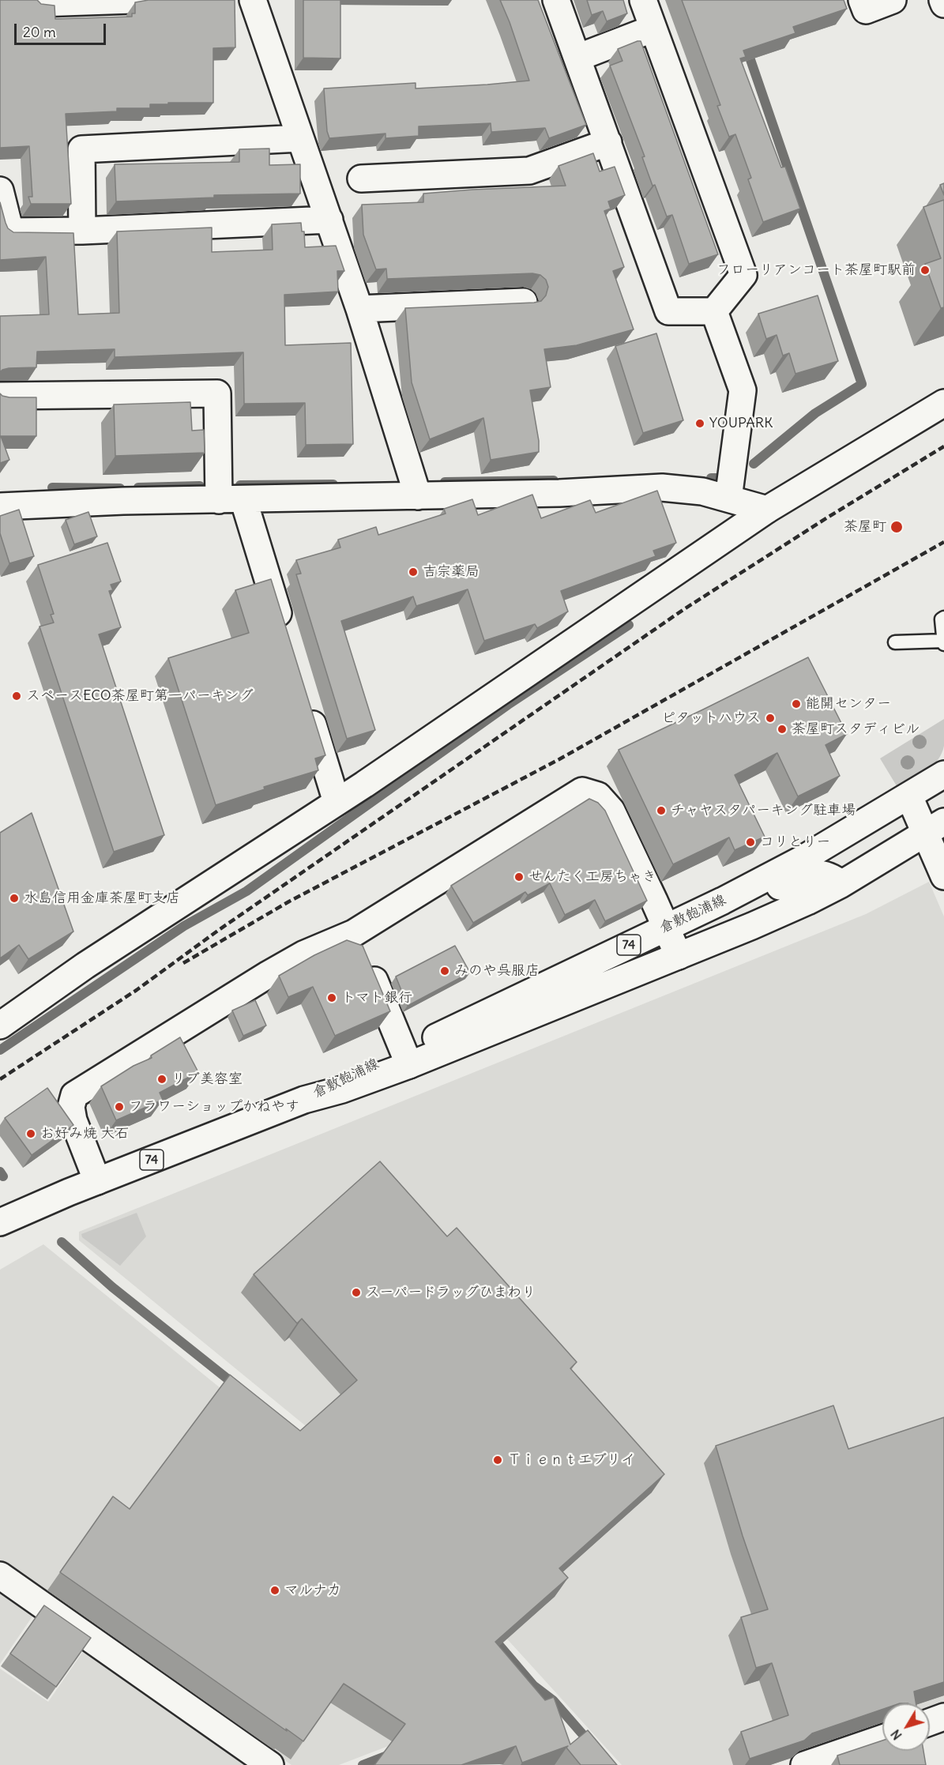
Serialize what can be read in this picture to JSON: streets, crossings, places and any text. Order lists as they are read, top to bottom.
{
  "streets": {
    "street": ["倉敷飽浦線", "74"]
  },
  "places": [
    "フローリアンコート茶屋町駅前",
    "YOUPARK",
    "茶屋町",
    "吉宗薬局",
    "スペースECO茶屋町第一パーキング",
    "能開センター",
    "ピタットハウス",
    "茶屋町スタディビル",
    "チャヤスタパーキング駐車場",
    "コリとりー",
    "せんたく工房ちゃき",
    "水島信用金庫茶屋町支店",
    "みのや呉服店",
    "トマト銀行",
    "リブ美容室",
    "フラワーショップかねやす",
    "お好み焼 大石",
    "スーパードラッグひまわり",
    "Ｔｉｅｎｔエブリイ",
    "マルナカ"
  ],
  "scale_bar": "20 m",
  "north": "bottom left"
}
